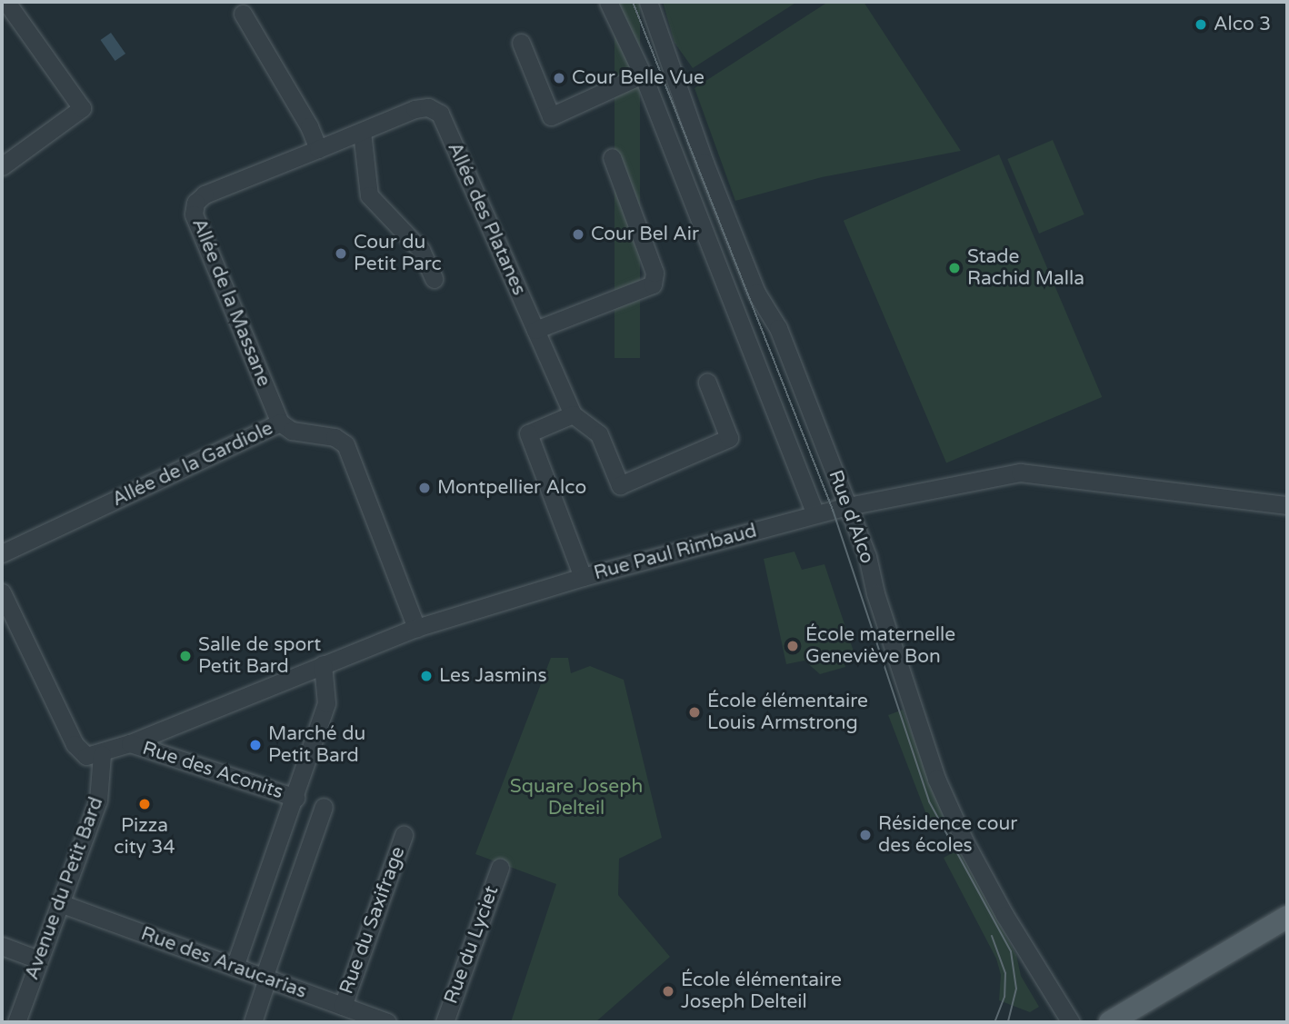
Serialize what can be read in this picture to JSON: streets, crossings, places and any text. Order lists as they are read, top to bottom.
{
  "streets": {
    "street": [
      "Allée des Platanes",
      "Allée de la Massane",
      "Allée de la Gardiole",
      "Rue d'Alco",
      "Rue Paul Rimbaud",
      "Rue des Aconits",
      "Avenue du Petit Bard",
      "Rue du Saxifrage",
      "Rue du Lyciet",
      "Rue des Araucarias"
    ]
  },
  "crossings": [
    ["Allée des Platanes", "Allée de la Massane"],
    ["Allée de la Massane", "Allée de la Gardiole"],
    ["Allée de la Gardiole", "Rue Paul Rimbaud"],
    ["Rue d'Alco", "Rue Paul Rimbaud"],
    ["Rue Paul Rimbaud", "Rue des Aconits"],
    ["Rue Paul Rimbaud", "Avenue du Petit Bard"],
    ["Avenue du Petit Bard", "Rue des Araucarias"],
    ["Rue du Saxifrage", "Rue des Araucarias"]
  ],
  "parks": ["Square Joseph Delteil"],
  "places": [
    "Alco 3",
    "Cour Belle Vue",
    "Cour Bel Air",
    "Cour du Petit Parc",
    "Stade Rachid Malla",
    "Montpellier Alco",
    "École maternelle Geneviève Bon",
    "Salle de sport Petit Bard",
    "Les Jasmins",
    "École élémentaire Louis Armstrong",
    "Marché du Petit Bard",
    "Pizza city 34",
    "Résidence cour des écoles",
    "École élémentaire Joseph Delteil"
  ]
}
